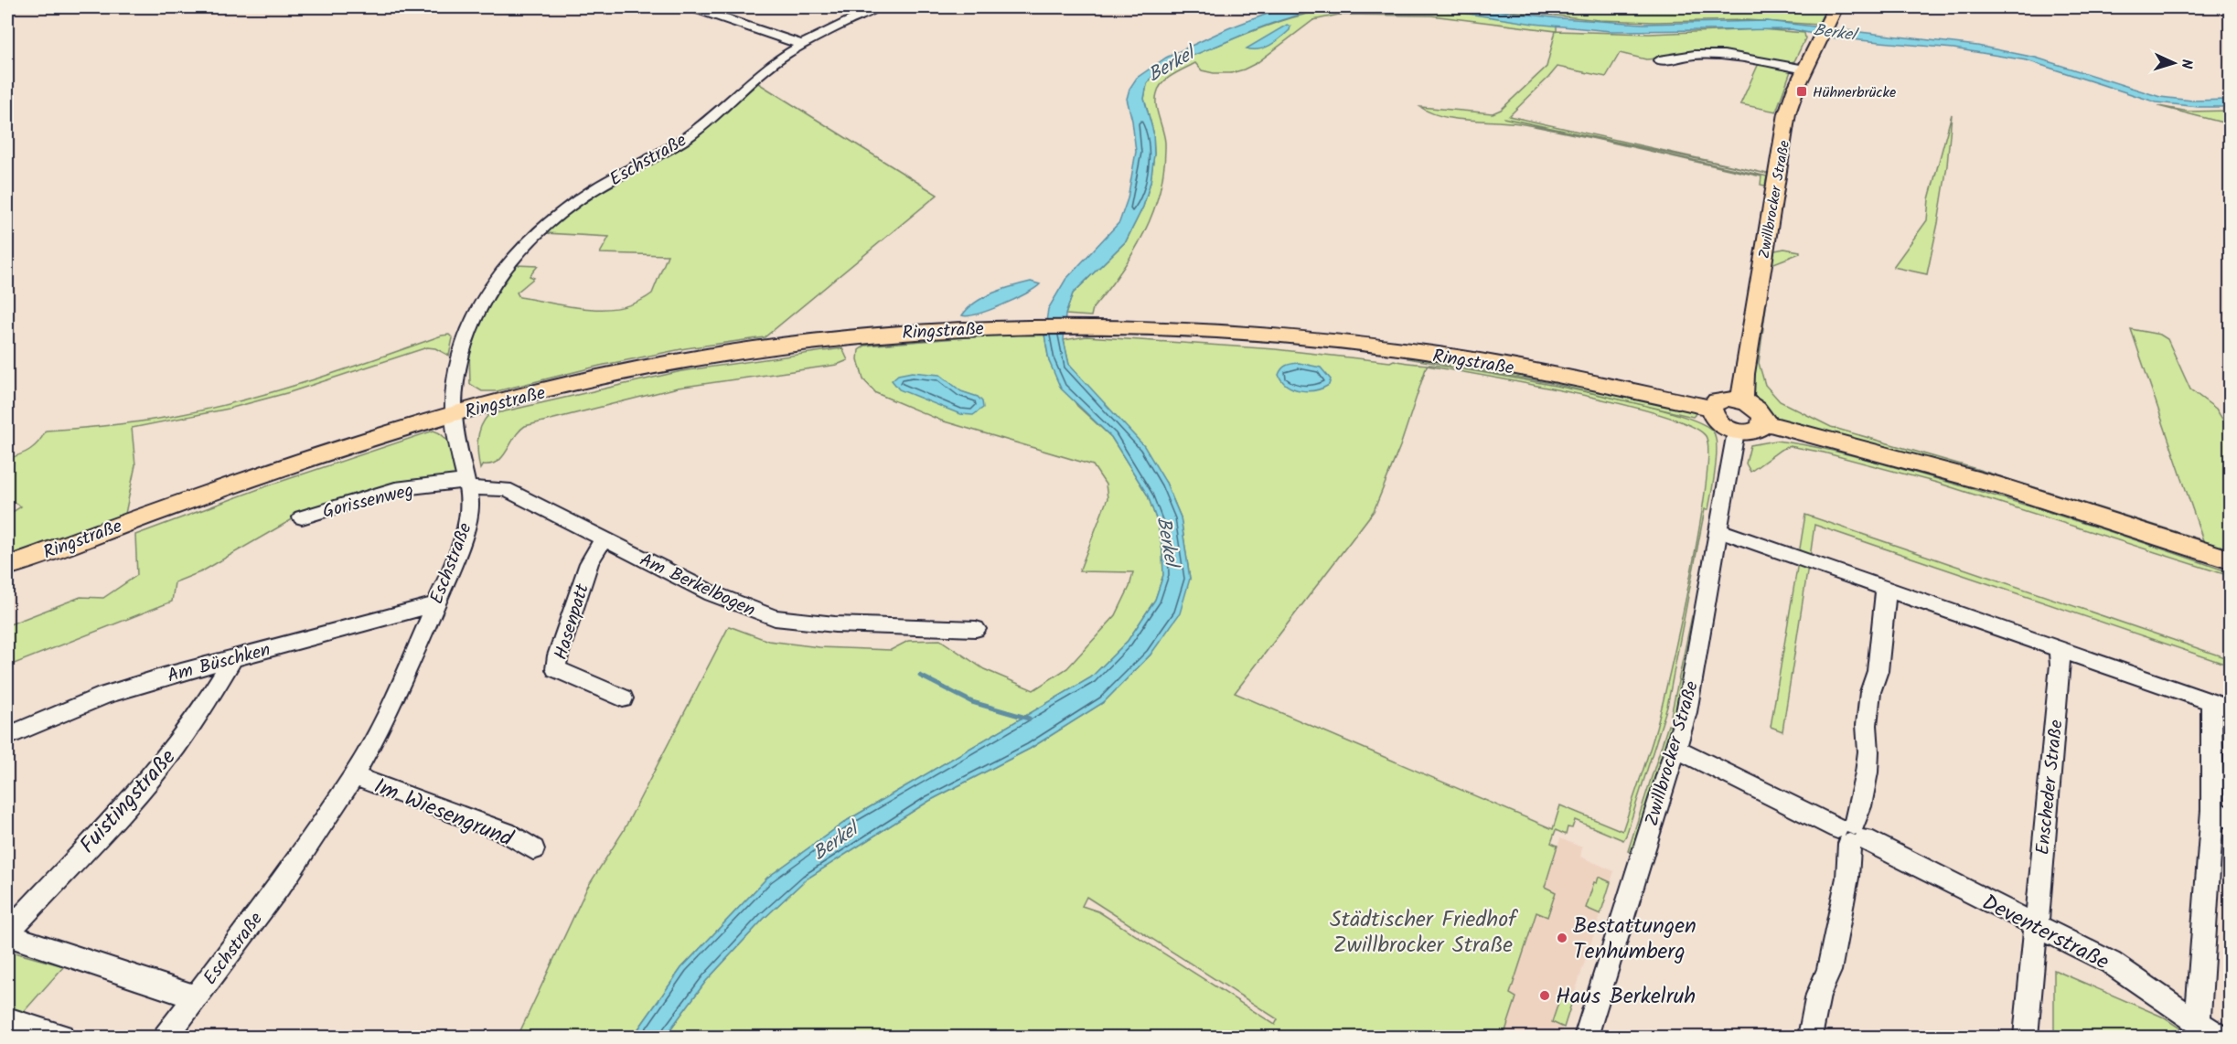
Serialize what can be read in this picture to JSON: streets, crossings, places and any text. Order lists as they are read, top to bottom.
{
  "streets": {
    "main road": ["Zwillbrocker Straße", "Ringstraße"],
    "street": [
      "Eschstraße",
      "Gorissenweg",
      "Am Berkelbogen",
      "Hasenpatt",
      "Am Büschken",
      "Enscheder Straße",
      "Fuistingstraße",
      "Im Wiesengrund",
      "Deventerstraße"
    ]
  },
  "crossings": [
    ["Eschstraße", "Ringstraße"],
    ["Eschstraße", "Gorissenweg"],
    ["Eschstraße", "Am Berkelbogen"],
    ["Eschstraße", "Am Büschken"],
    ["Eschstraße", "Im Wiesengrund"],
    ["Zwillbrocker Straße", "Ringstraße"],
    ["Zwillbrocker Straße", "Deventerstraße"],
    ["Gorissenweg", "Am Berkelbogen"],
    ["Am Berkelbogen", "Hasenpatt"],
    ["Am Büschken", "Fuistingstraße"],
    ["Enscheder Straße", "Deventerstraße"]
  ],
  "water": ["Berkel"],
  "parks": ["Städtischer Friedhof Zwillbrocker Straße"],
  "places": {
    "transit": ["Hühnerbrücke"],
    "other": ["Bestattungen Tenhumberg", "Haus Berkelruh"]
  },
  "north": "right"
}
